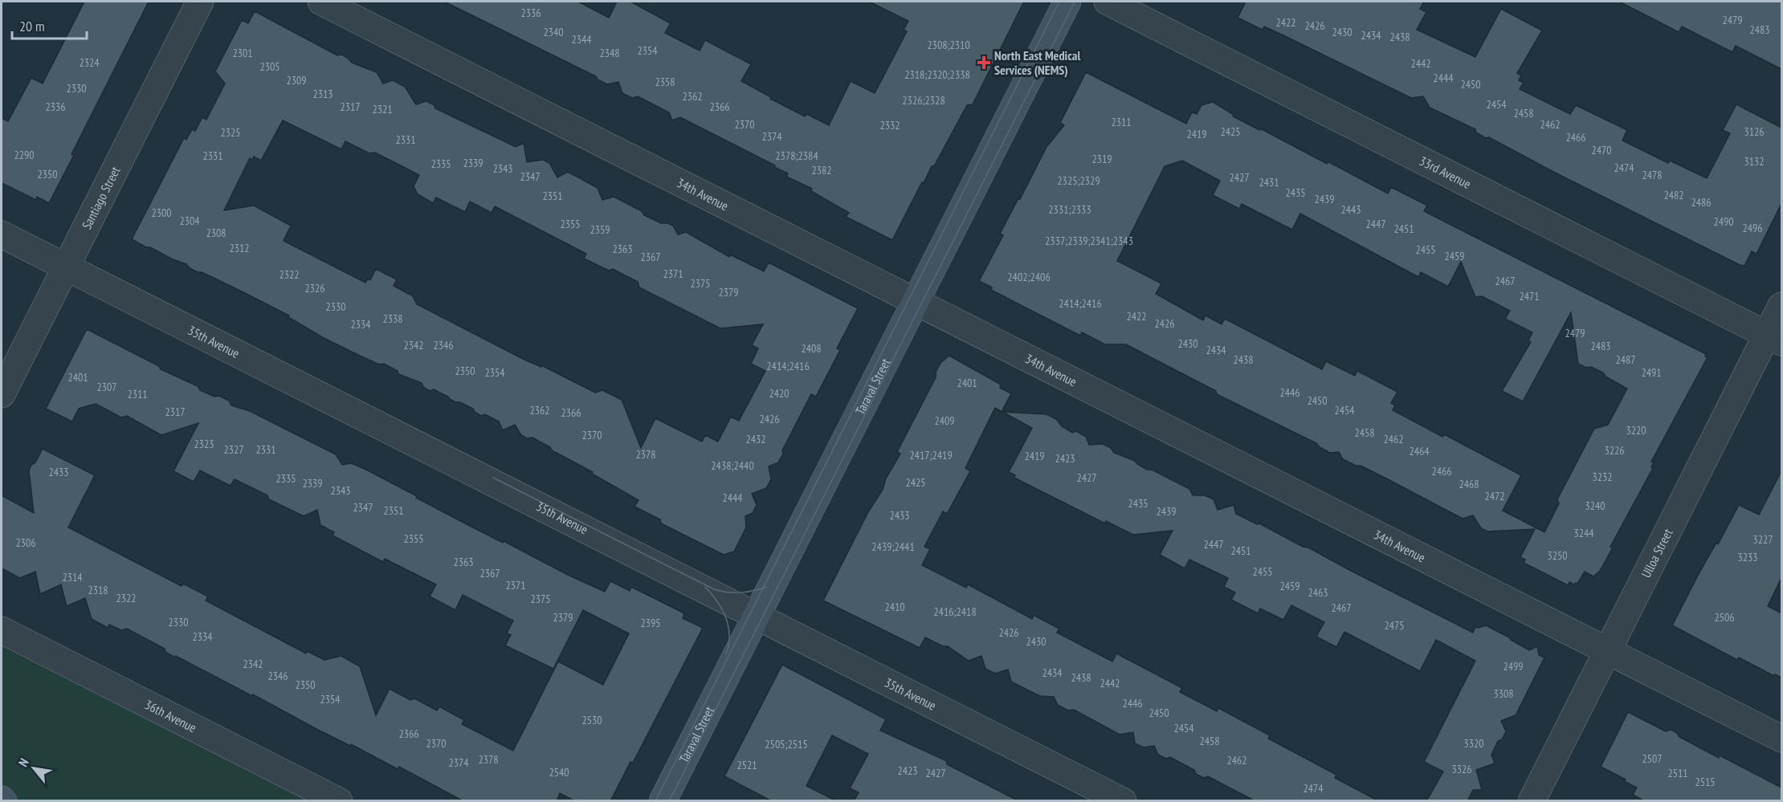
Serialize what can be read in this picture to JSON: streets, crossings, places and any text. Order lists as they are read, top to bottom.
{
  "streets": {
    "street": [
      "33rd Avenue",
      "34th Avenue",
      "Santiago Street",
      "35th Avenue",
      "Taraval Street",
      "Ulloa Street",
      "36th Avenue"
    ]
  },
  "crossings": [
    ["33rd Avenue", "Ulloa Street"],
    ["34th Avenue", "Taraval Street"],
    ["34th Avenue", "Ulloa Street"],
    ["Santiago Street", "35th Avenue"],
    ["35th Avenue", "Taraval Street"]
  ],
  "places": {
    "health": ["North East Medical Services (NEMS)"]
  },
  "house_numbers": [
    "2336",
    "2479",
    "2422",
    "2426",
    "2483",
    "2340",
    "2430",
    "2434",
    "2438",
    "2344",
    "2308;2310",
    "2354",
    "2301",
    "2348",
    "2324",
    "2442",
    "2305",
    "2318;2320;2338",
    "2444",
    "2309",
    "2358",
    "2450",
    "2330",
    "2313",
    "2362",
    "2326;2328",
    "2454",
    "2336",
    "2317",
    "2366",
    "2321",
    "2458",
    "2311",
    "2370",
    "2462",
    "2332",
    "2425",
    "3126",
    "2325",
    "2419",
    "2374",
    "2466",
    "2331",
    "2470",
    "2290",
    "2331",
    "2378;2384",
    "2319",
    "3132",
    "2339",
    "2335",
    "2474",
    "2343",
    "2382",
    "2350",
    "2478",
    "2347",
    "2427",
    "2325;2329",
    "2431",
    "2435",
    "2482",
    "2351",
    "2439",
    "2486",
    "2331;2333",
    "2443",
    "2300",
    "2304",
    "2490",
    "2355",
    "2447",
    "2496",
    "2451",
    "2359",
    "2308",
    "2337;2339;2341;2343",
    "2312",
    "2363",
    "2455",
    "2459",
    "2367",
    "2371",
    "2322",
    "2402;2406",
    "2467",
    "2375",
    "2326",
    "2379",
    "2471",
    "2414;2416",
    "2330",
    "2422",
    "2338",
    "2426",
    "2334",
    "2479",
    "2430",
    "2342",
    "2346",
    "2483",
    "2408",
    "2434",
    "2438",
    "2487",
    "2414;2416",
    "2350",
    "2354",
    "2491",
    "2401",
    "2401",
    "2307",
    "2446",
    "2420",
    "2311",
    "2450",
    "2362",
    "2454",
    "2317",
    "2366",
    "2426",
    "2409",
    "3220",
    "2458",
    "2370",
    "2432",
    "2462",
    "2323",
    "2327",
    "2331",
    "3226",
    "2464",
    "2378",
    "2417;2419",
    "2419",
    "2423",
    "2438;2440",
    "2466",
    "2433",
    "3232",
    "2427",
    "2335",
    "2425",
    "2339",
    "2468",
    "2343",
    "2472",
    "2444",
    "2435",
    "3240",
    "2347",
    "2351",
    "2439",
    "2433",
    "3244",
    "2355",
    "3227",
    "2306",
    "2447",
    "2439;2441",
    "2451",
    "3250",
    "3233",
    "2363",
    "2455",
    "2367",
    "2314",
    "2371",
    "2459",
    "2318",
    "2463",
    "2322",
    "2375",
    "2410",
    "2467",
    "2416;2418",
    "2379",
    "2506",
    "2330",
    "2395",
    "2475",
    "2426",
    "2334",
    "2430",
    "2342",
    "2499",
    "2434",
    "2346",
    "2438",
    "2442",
    "2350",
    "3308",
    "2354",
    "2446",
    "2450",
    "2530",
    "2454",
    "2366",
    "2458",
    "2370",
    "3320",
    "2505;2515",
    "2507",
    "2378",
    "2462",
    "2374",
    "2521",
    "3326",
    "2423",
    "2540",
    "2427",
    "2511",
    "2515",
    "2474"
  ],
  "scale_bar": "20 m",
  "north": "top left"
}
